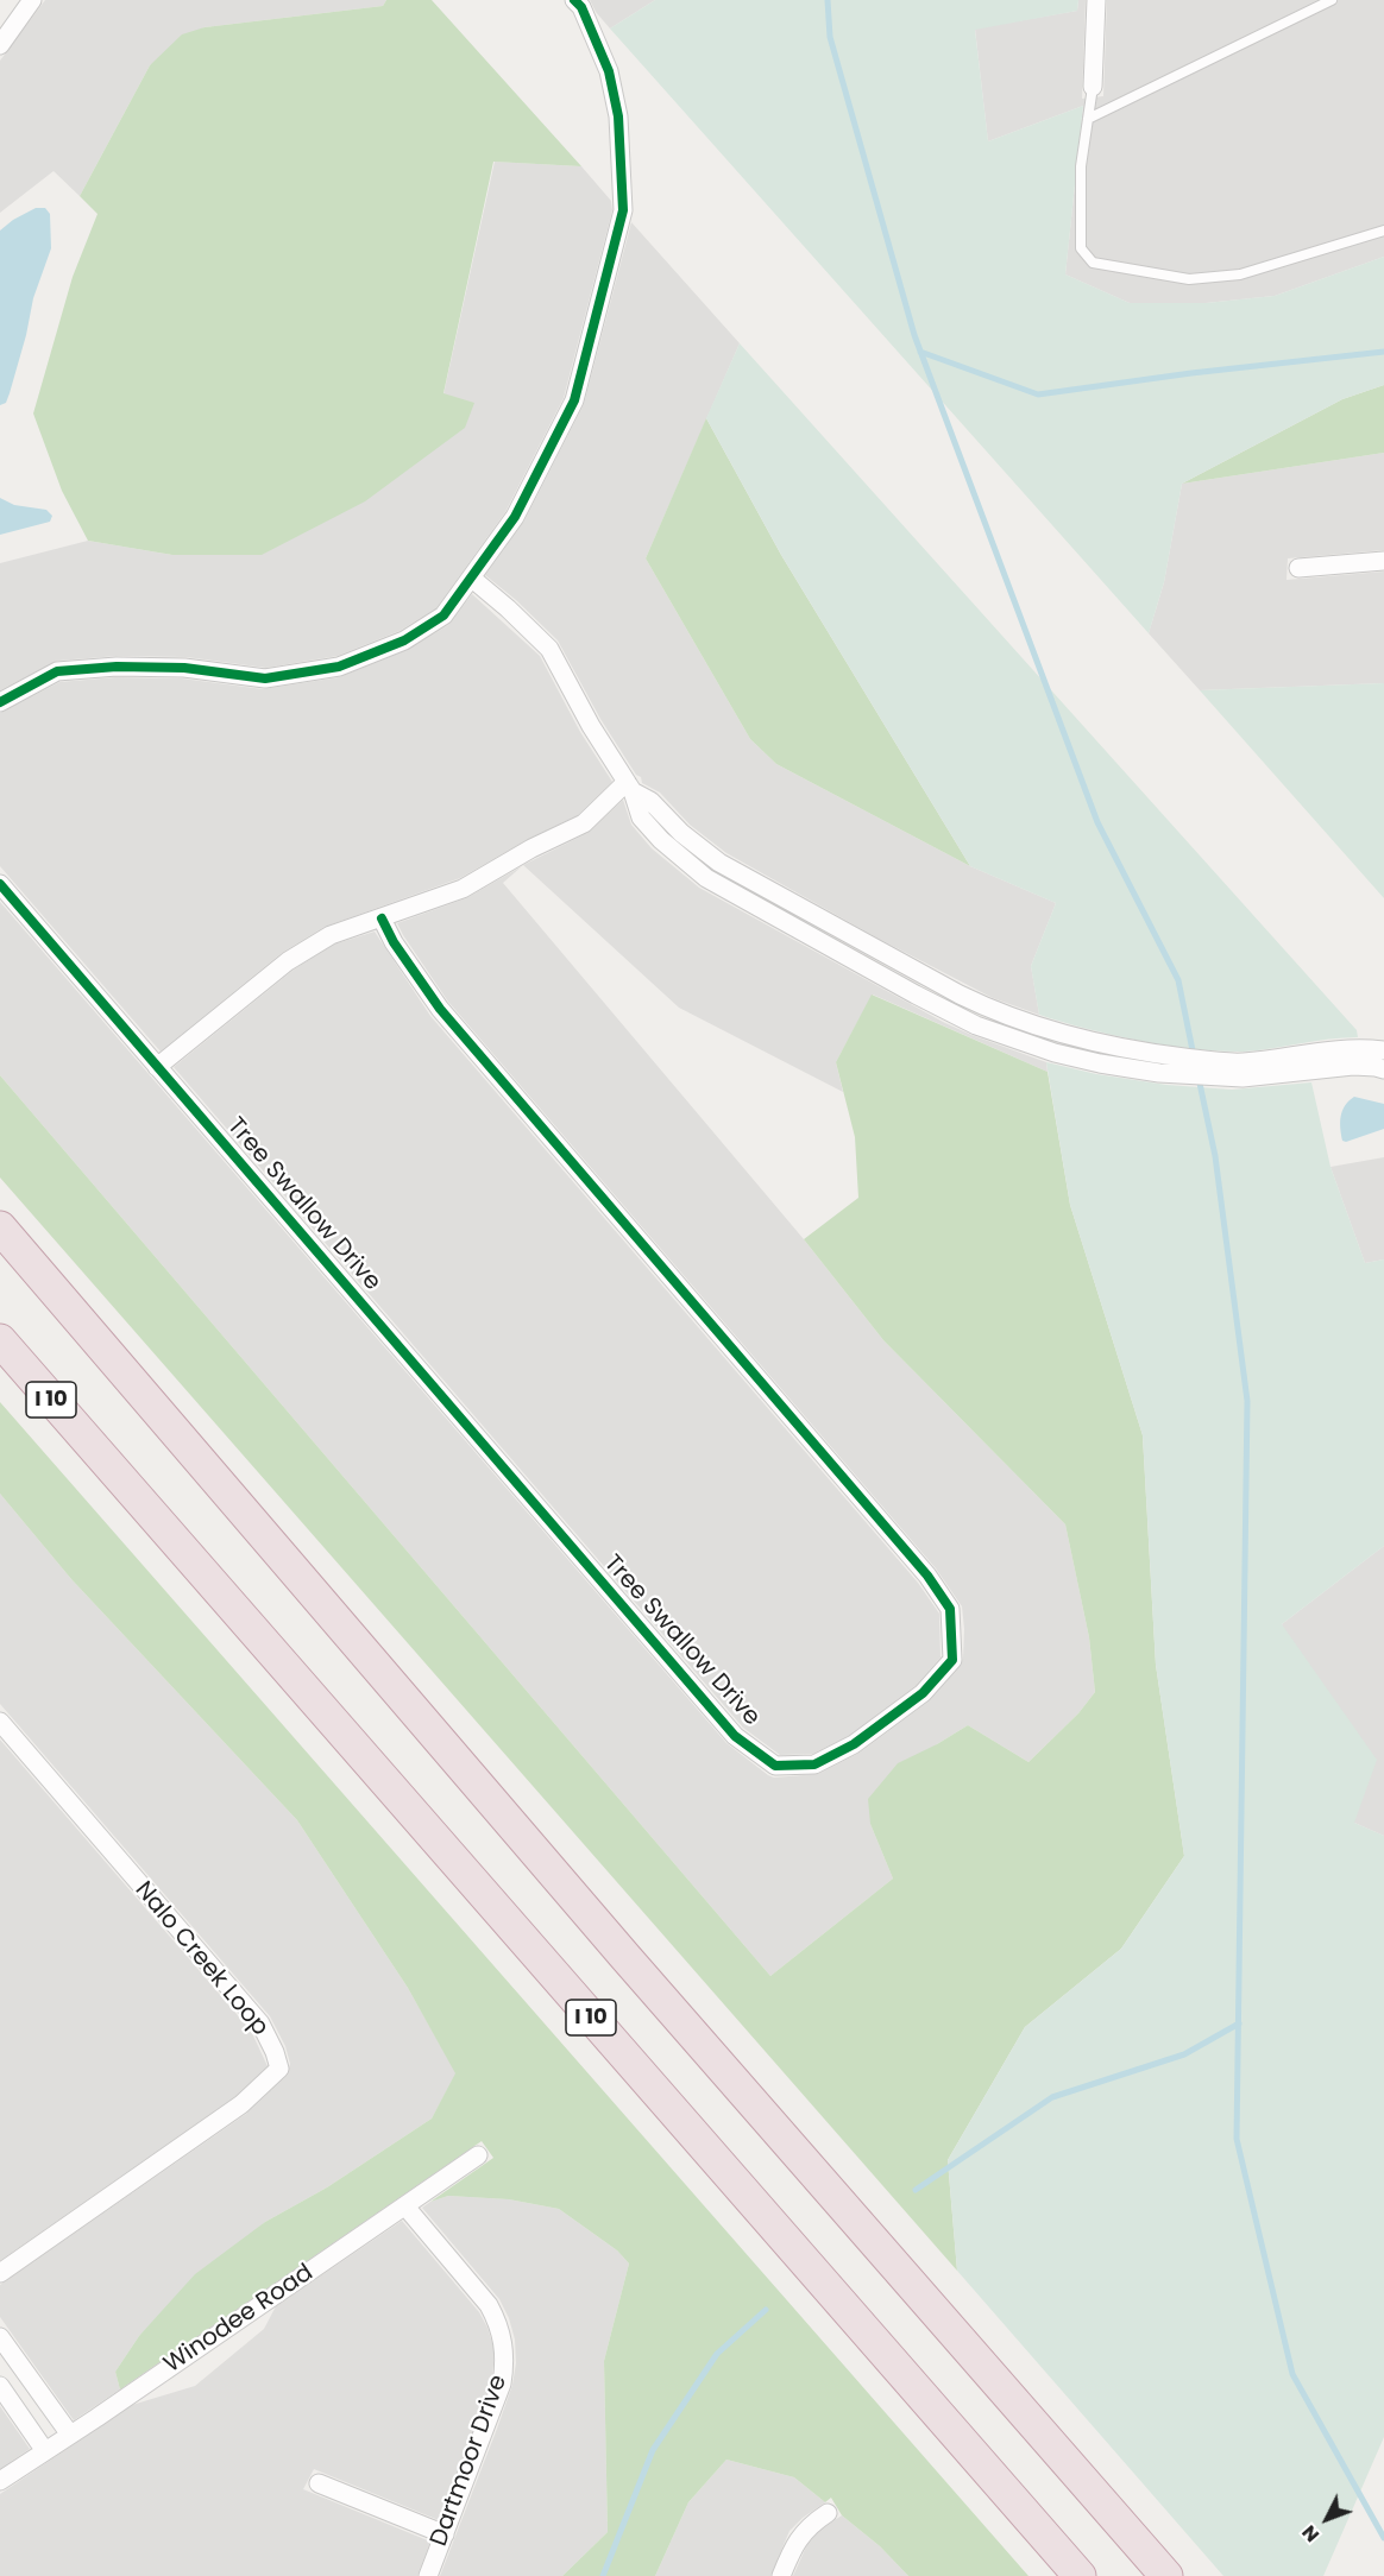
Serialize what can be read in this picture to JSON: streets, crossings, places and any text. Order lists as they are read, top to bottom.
{
  "streets": {
    "highway": ["I 10"],
    "street": [
      "Tree Swallow Drive",
      "Nalo Creek Loop",
      "Winodee Road",
      "Dartmoor Drive"
    ]
  },
  "crossings": [
    ["Winodee Road", "Dartmoor Drive"]
  ],
  "north": "bottom left"
}
